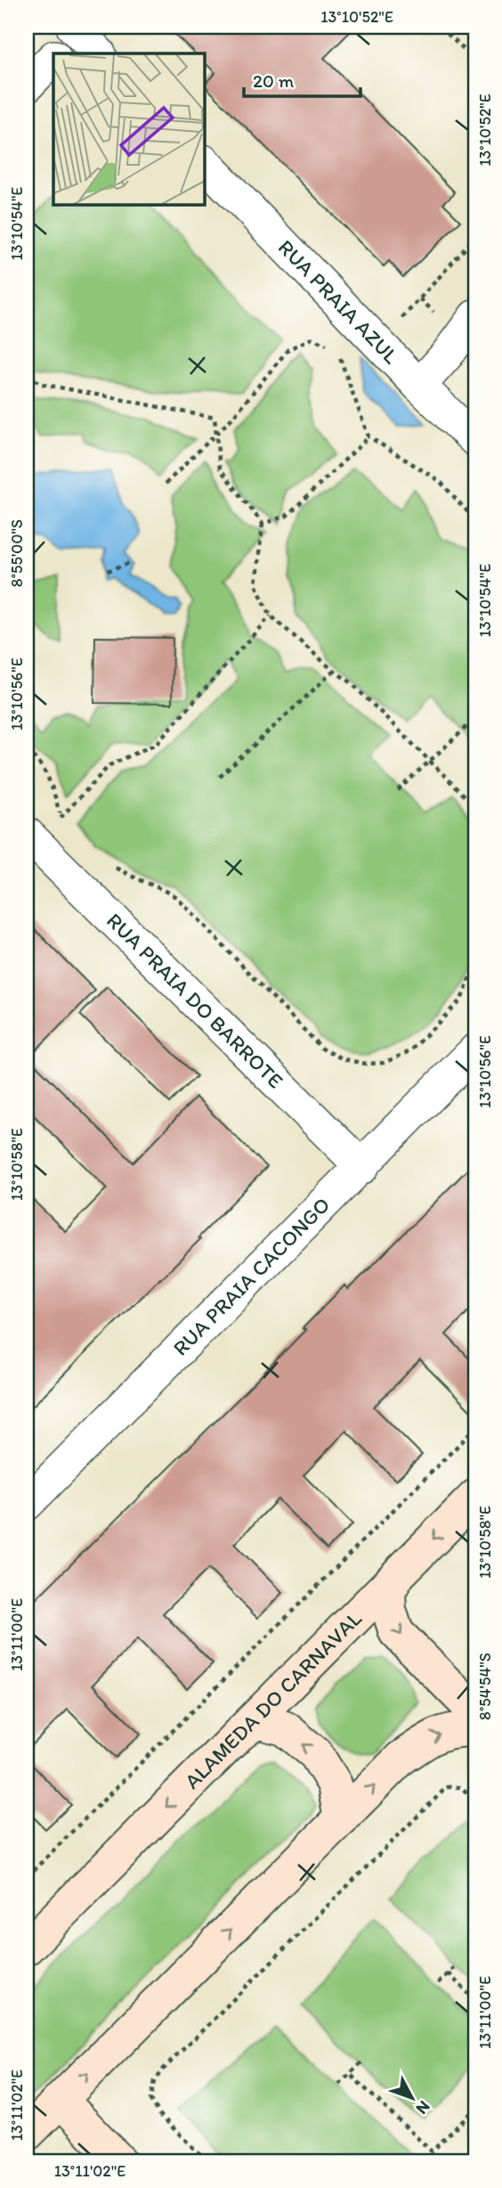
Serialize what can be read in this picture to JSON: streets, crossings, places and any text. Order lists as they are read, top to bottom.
{
  "streets": {
    "street": [
      "RUA PRAIA AZUL",
      "RUA PRAIA DO BARROTE",
      "RUA PRAIA CACONGO",
      "ALAMEDA DO CARNAVAL"
    ]
  },
  "crossings": [
    ["RUA PRAIA DO BARROTE", "RUA PRAIA CACONGO"]
  ],
  "scale_bar": "20 m",
  "north": "bottom right",
  "coordinates": [
    "13°10'52\"E",
    "13°10'54\"E",
    "8°55'00\"S",
    "13°10'56\"E",
    "13°10'58\"E",
    "13°11'00\"E",
    "8°54'54\"S",
    "13°11'02\"E"
  ]
}
